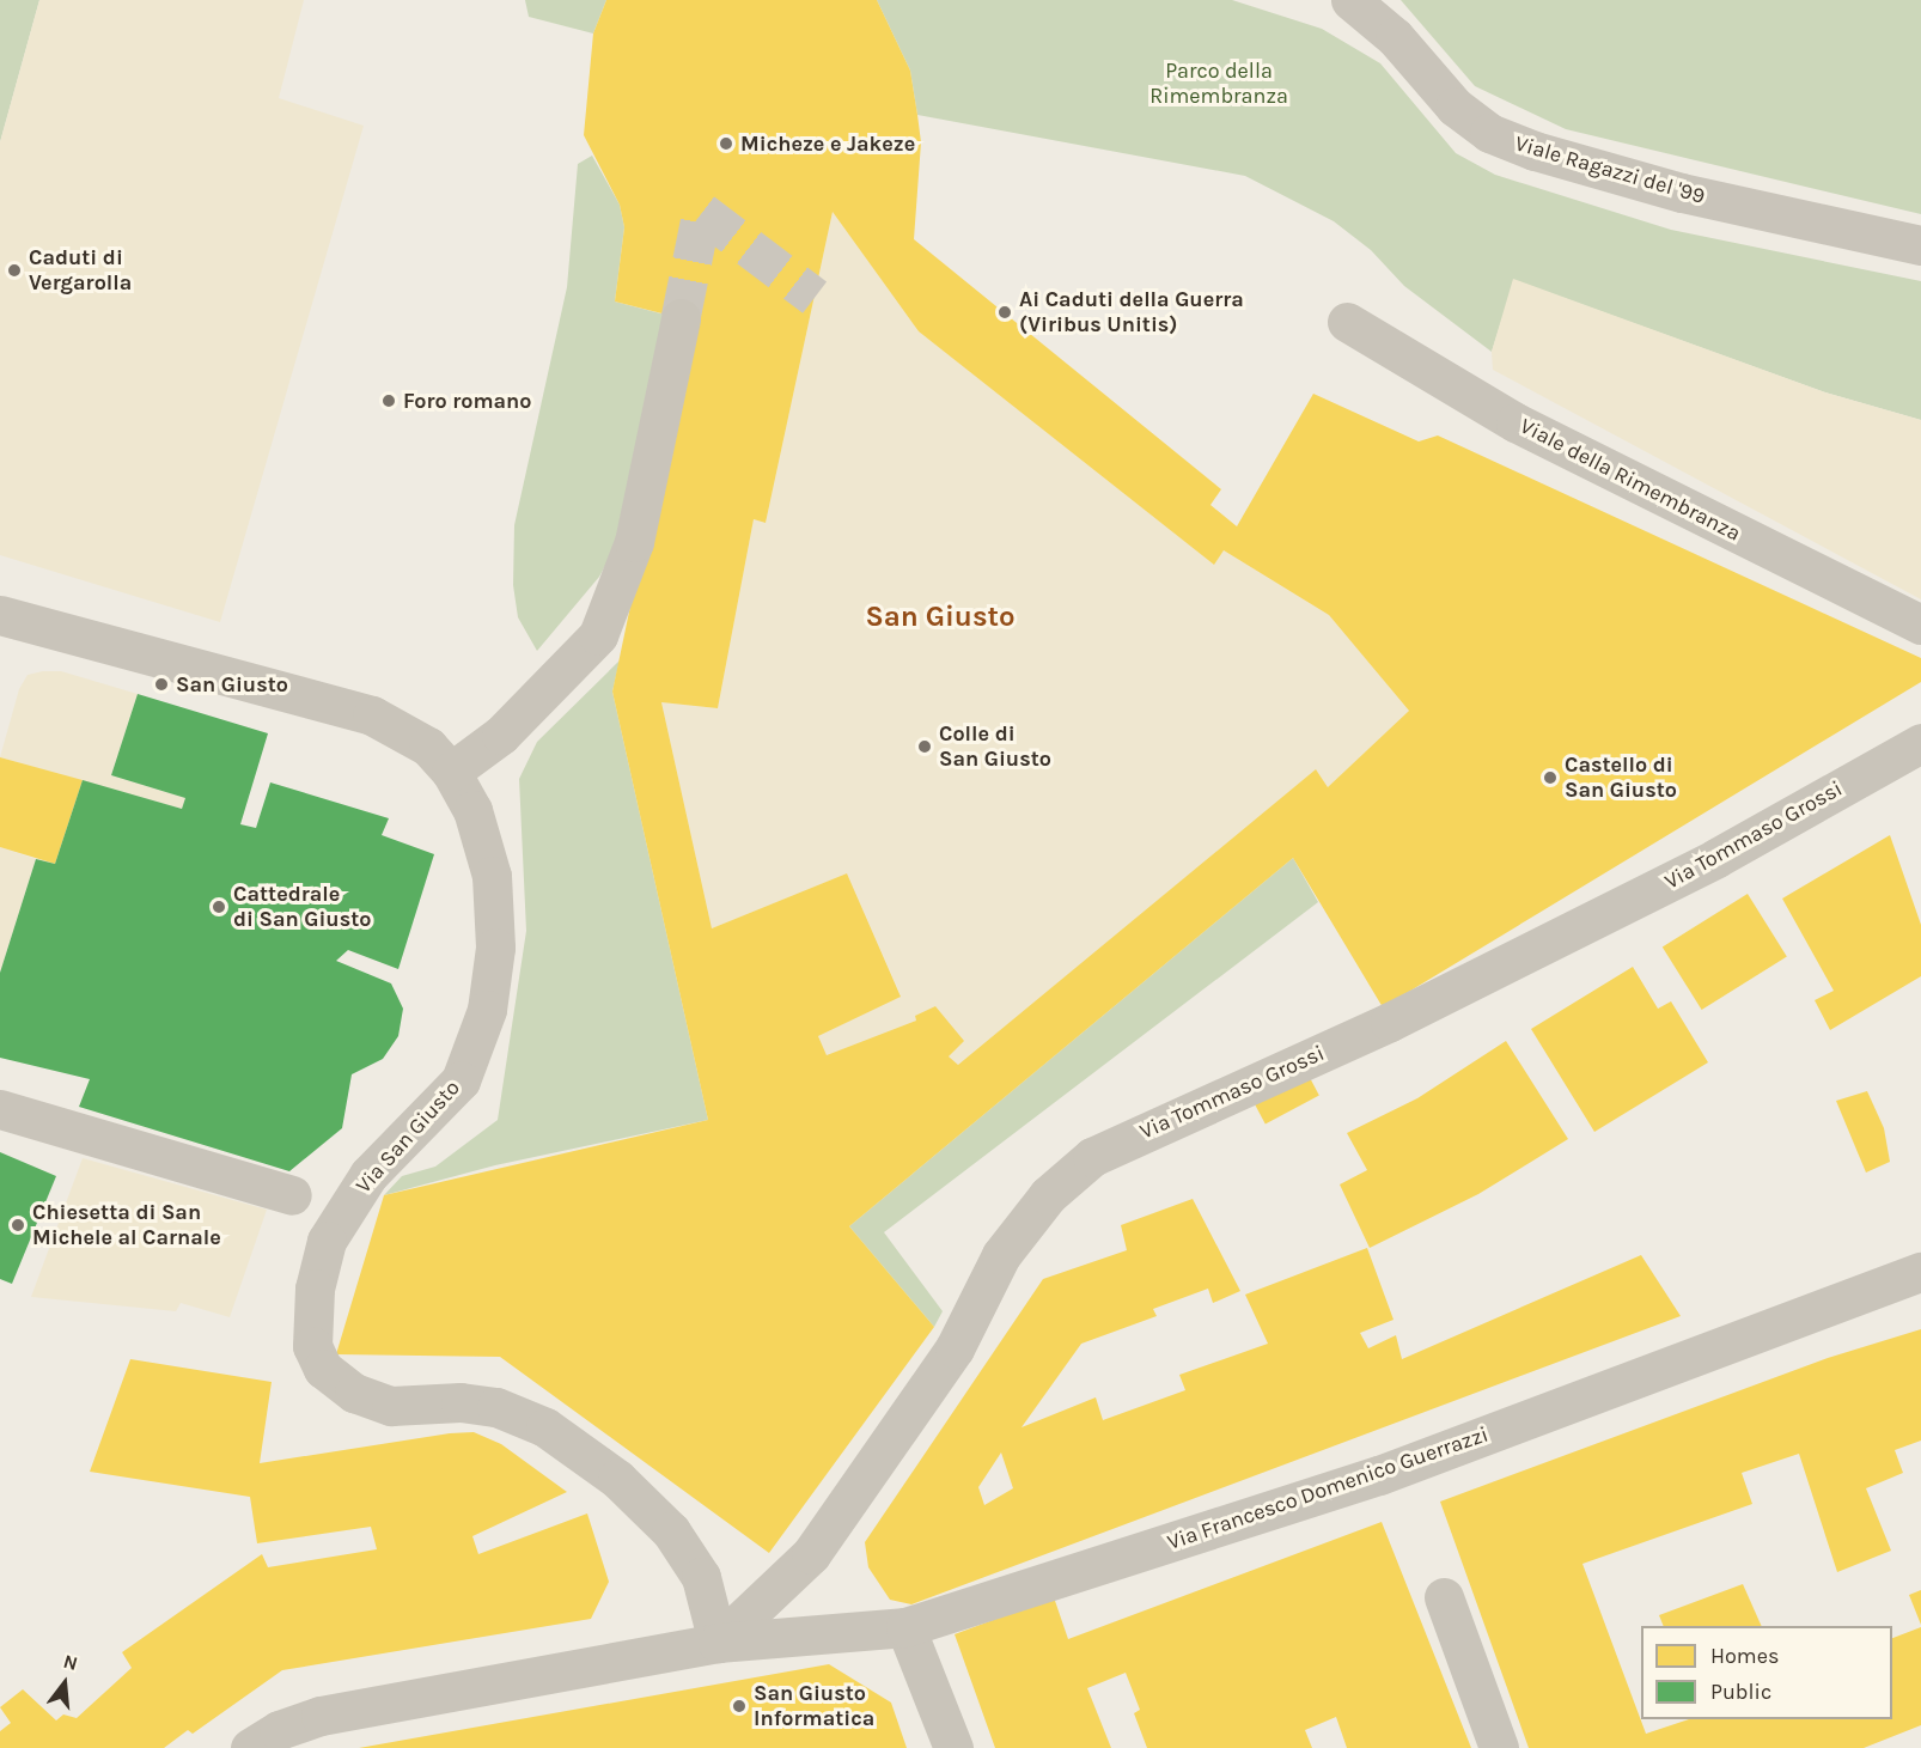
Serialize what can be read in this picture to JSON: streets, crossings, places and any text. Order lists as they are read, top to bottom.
{
  "streets": {
    "street": [
      "Viale Ragazzi del '99",
      "Viale della Rimembranza",
      "Via Tommaso Grossi",
      "Via San Giusto",
      "Via Francesco Domenico Guerrazzi"
    ]
  },
  "crossings": [
    ["Via Tommaso Grossi", "Via San Giusto"],
    ["Via Tommaso Grossi", "Via Francesco Domenico Guerrazzi"],
    ["Via San Giusto", "Via Francesco Domenico Guerrazzi"]
  ],
  "districts": ["San Giusto"],
  "parks": ["Parco della Rimembranza"],
  "places": [
    "Micheze e Jakeze",
    "Caduti di Vergarolla",
    "Ai Caduti della Guerra (Viribus Unitis)",
    "Foro romano",
    "San Giusto",
    "Colle di San Giusto",
    "Castello di San Giusto",
    "Cattedrale di San Giusto",
    "Chiesetta di San Michele al Carnale",
    "San Giusto Informatica"
  ],
  "legend": ["Homes", "Public"],
  "north": "top"
}
